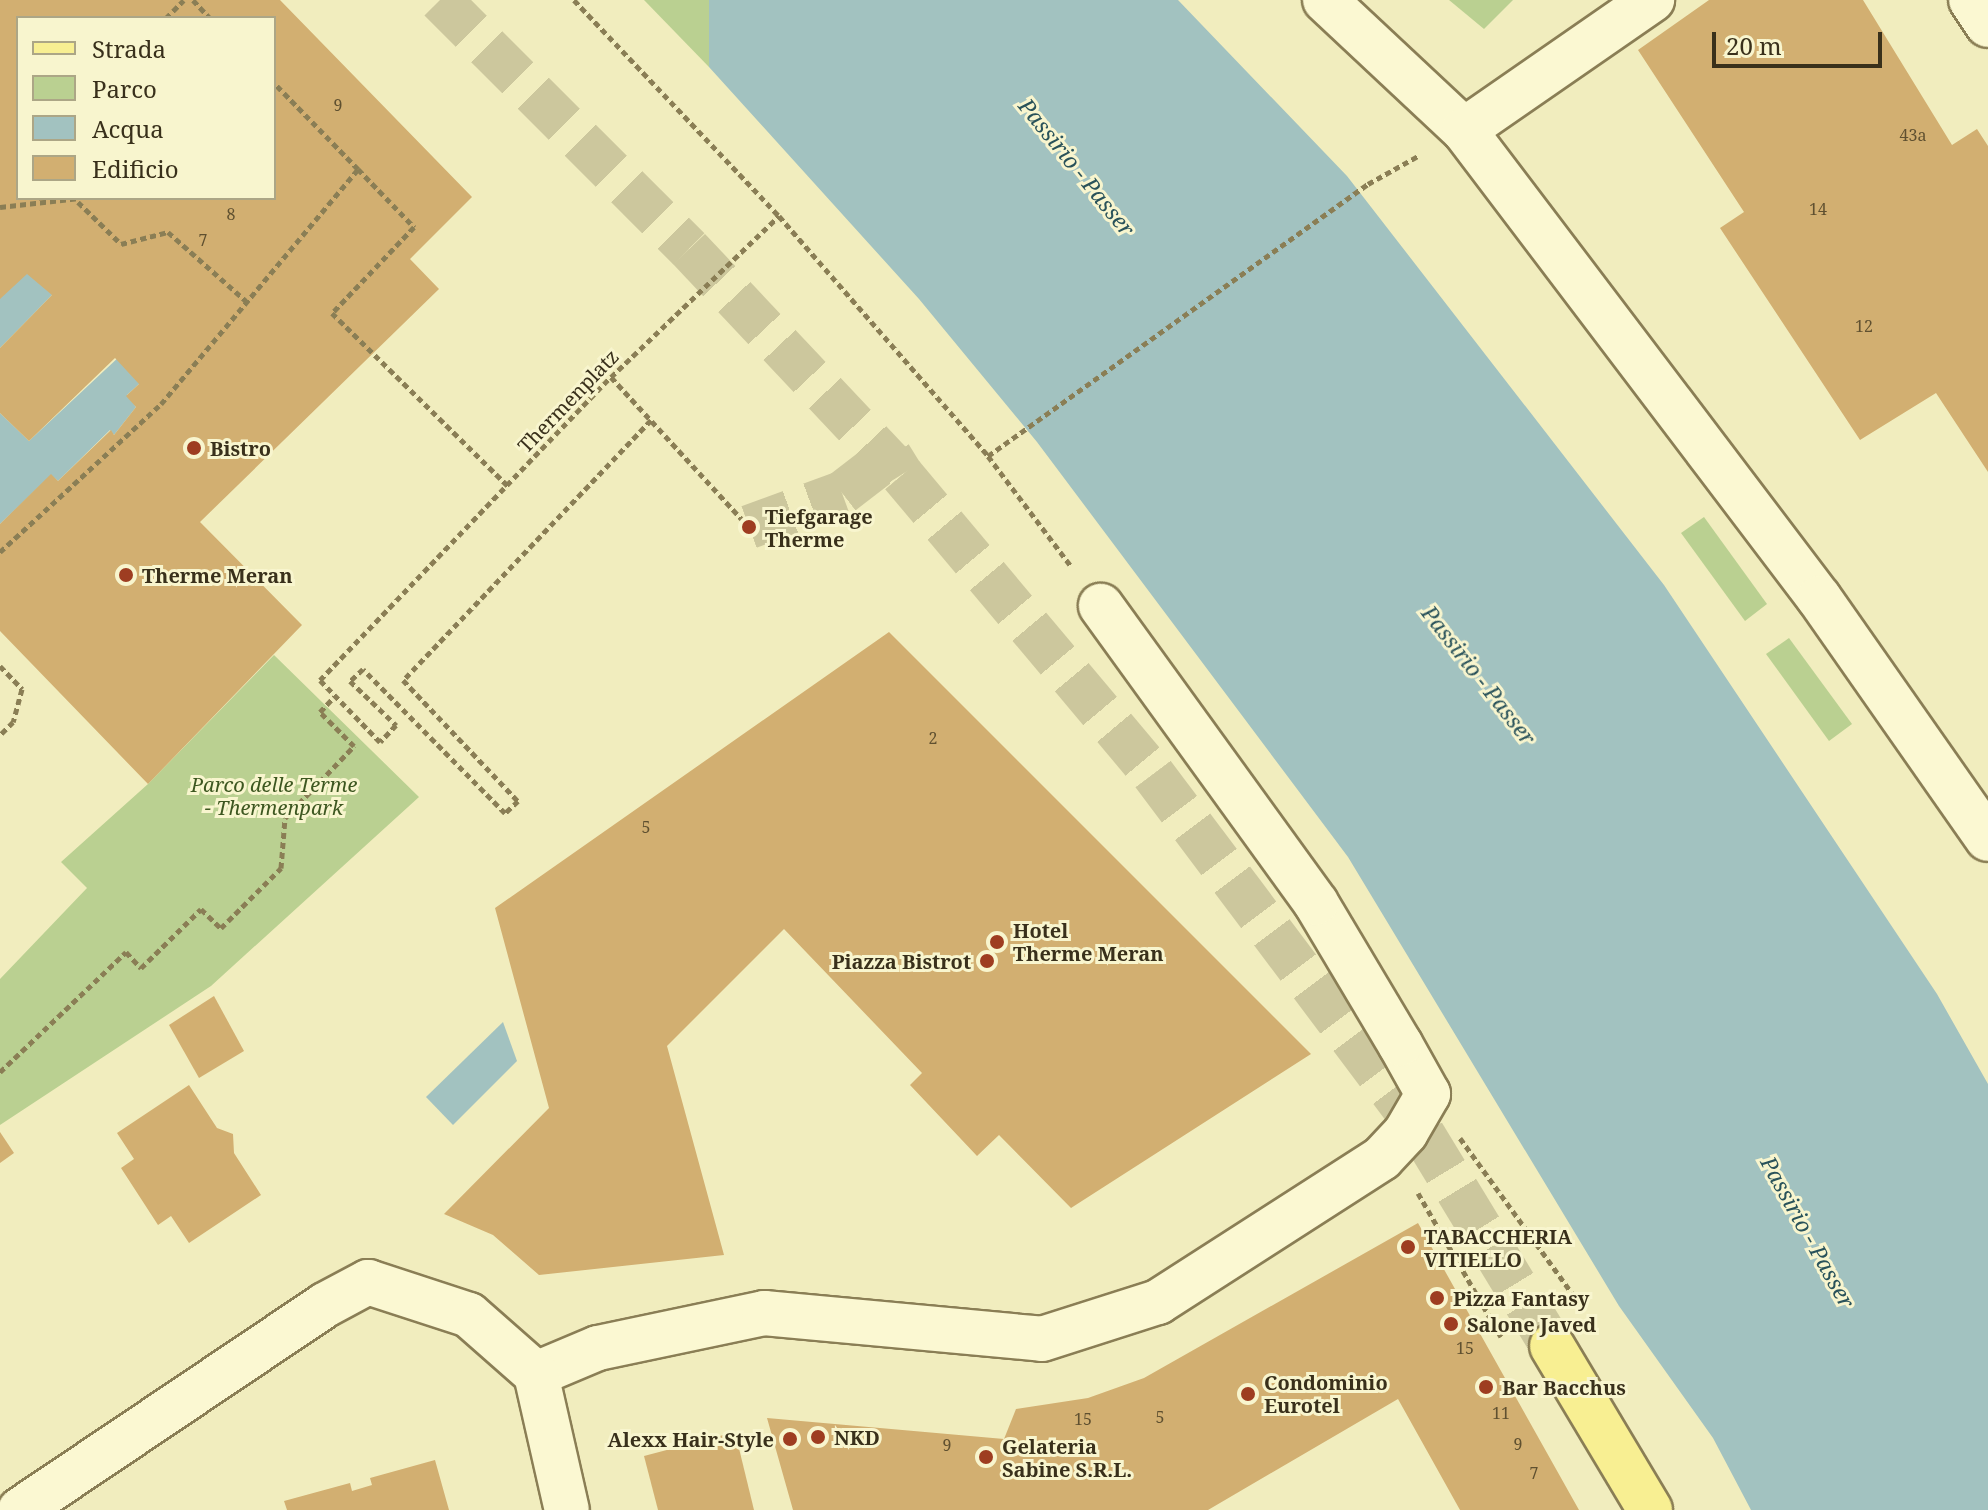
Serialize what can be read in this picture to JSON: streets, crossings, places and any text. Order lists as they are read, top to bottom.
{
  "streets": {
    "path": ["Thermenplatz"]
  },
  "water": ["Passirio - Passer"],
  "parks": ["Parco delle Terme - Thermenpark"],
  "places": [
    "Bistro",
    "Tiefgarage Therme",
    "Therme Meran",
    "Hotel Therme Meran",
    "Piazza Bistrot",
    "TABACCHERIA VITIELLO",
    "Pizza Fantasy",
    "Salone Javed",
    "Bar Bacchus",
    "Condominio Eurotel",
    "NKD",
    "Alexx Hair-Style",
    "Gelateria Sabine S.R.L."
  ],
  "house_numbers": [
    "9",
    "43a",
    "14",
    "8",
    "7",
    "12",
    "2",
    "5",
    "15",
    "11",
    "5",
    "15",
    "9",
    "9",
    "7"
  ],
  "legend": [
    "Strada",
    "Parco",
    "Acqua",
    "Edificio"
  ],
  "scale_bar": "20 m"
}
